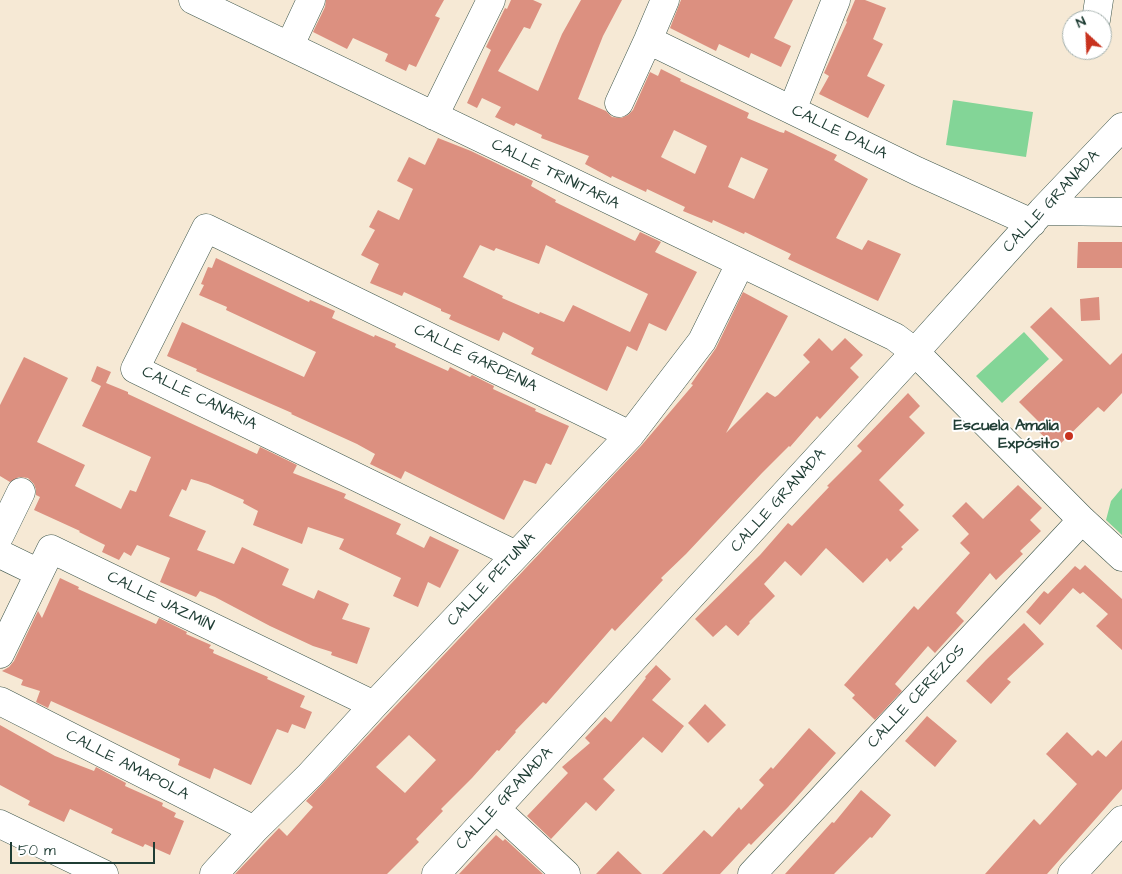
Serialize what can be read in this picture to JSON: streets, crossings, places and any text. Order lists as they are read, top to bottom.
{
  "streets": {
    "street": [
      "CALLE DALIA",
      "CALLE TRINITARIA",
      "CALLE GRANADA",
      "CALLE GARDENIA",
      "CALLE CANARIA",
      "CALLE PETUNIA",
      "CALLE JAZMÍN",
      "CALLE CEREZOS",
      "CALLE AMAPOLA"
    ]
  },
  "crossings": [
    ["CALLE DALIA", "CALLE GRANADA"],
    ["CALLE TRINITARIA", "CALLE GRANADA"],
    ["CALLE TRINITARIA", "CALLE PETUNIA"],
    ["CALLE TRINITARIA", "CALLE CEREZOS"],
    ["CALLE GARDENIA", "CALLE CANARIA"],
    ["CALLE GARDENIA", "CALLE PETUNIA"],
    ["CALLE CANARIA", "CALLE PETUNIA"],
    ["CALLE PETUNIA", "CALLE JAZMÍN"],
    ["CALLE PETUNIA", "CALLE AMAPOLA"]
  ],
  "places": ["Escuela Amalia Expósito"],
  "scale_bar": "50 m",
  "north": "top left"
}
